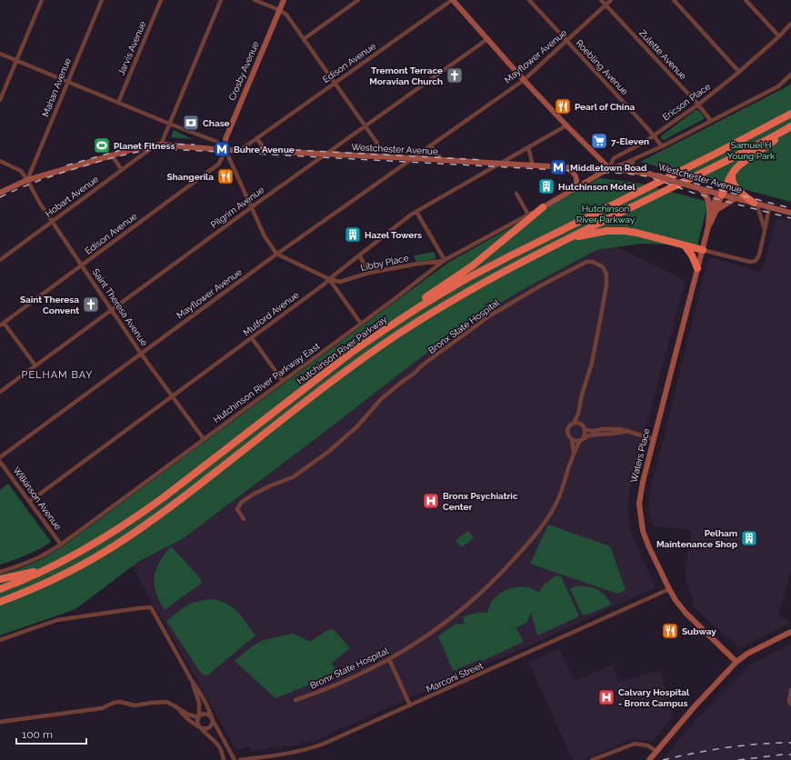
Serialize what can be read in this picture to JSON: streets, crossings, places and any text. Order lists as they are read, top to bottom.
{
  "streets": {
    "highway": ["Hutchinson River Parkway"],
    "main road": ["Crosby Avenue", "Westchester Avenue", "Waters Place"],
    "street": [
      "Jarvis Avenue",
      "Zulette Avenue",
      "Mayflower Avenue",
      "Edison Avenue",
      "Roebling Avenue",
      "Mahan Avenue",
      "Ericson Place",
      "Hobart Avenue",
      "Pilgrim Avenue",
      "Libby Place",
      "Saint Theresa Avenue",
      "Mulford Avenue",
      "Bronx State Hospital",
      "Hutchinson River Parkway East",
      "Wilkinson Avenue",
      "Marconi Street"
    ]
  },
  "crossings": [
    ["Zulette Avenue", "Mayflower Avenue"],
    ["Zulette Avenue", "Ericson Place"],
    ["Mayflower Avenue", "Roebling Avenue"],
    ["Mayflower Avenue", "Westchester Avenue"],
    ["Mayflower Avenue", "Saint Theresa Avenue"],
    ["Edison Avenue", "Crosby Avenue"],
    ["Edison Avenue", "Westchester Avenue"],
    ["Edison Avenue", "Saint Theresa Avenue"],
    ["Roebling Avenue", "Ericson Place"],
    ["Crosby Avenue", "Westchester Avenue"],
    ["Mahan Avenue", "Westchester Avenue"],
    ["Mahan Avenue", "Saint Theresa Avenue"],
    ["Ericson Place", "Westchester Avenue"],
    ["Westchester Avenue", "Hobart Avenue"],
    ["Westchester Avenue", "Pilgrim Avenue"],
    ["Westchester Avenue", "Saint Theresa Avenue"],
    ["Westchester Avenue", "Mulford Avenue"],
    ["Westchester Avenue", "Waters Place"],
    ["Hobart Avenue", "Saint Theresa Avenue"],
    ["Pilgrim Avenue", "Saint Theresa Avenue"],
    ["Libby Place", "Mulford Avenue"],
    ["Libby Place", "Hutchinson River Parkway East"],
    ["Saint Theresa Avenue", "Mulford Avenue"],
    ["Saint Theresa Avenue", "Hutchinson River Parkway East"],
    ["Mulford Avenue", "Wilkinson Avenue"],
    ["Hutchinson River Parkway East", "Wilkinson Avenue"],
    ["Waters Place", "Marconi Street"]
  ],
  "districts": ["PELHAM BAY"],
  "parks": ["Samuel H Young Park", "Hutchinson River Parkway"],
  "places": {
    "church": ["Tremont Terrace Moravian Church", "Saint Theresa Convent"],
    "restaurant": ["Pearl of China", "Shangerila", "Subway"],
    "bank": ["Chase"],
    "supermarket": ["7-Eleven"],
    "sports": ["Planet Fitness"],
    "metro station": ["Buhre Avenue", "Middletown Road"],
    "building": ["Hutchinson Motel", "Hazel Towers", "Pelham Maintenance Shop"],
    "hospital": ["Bronx Psychiatric Center", "Calvary Hospital - Bronx Campus"]
  },
  "scale_bar": "100 m"
}
